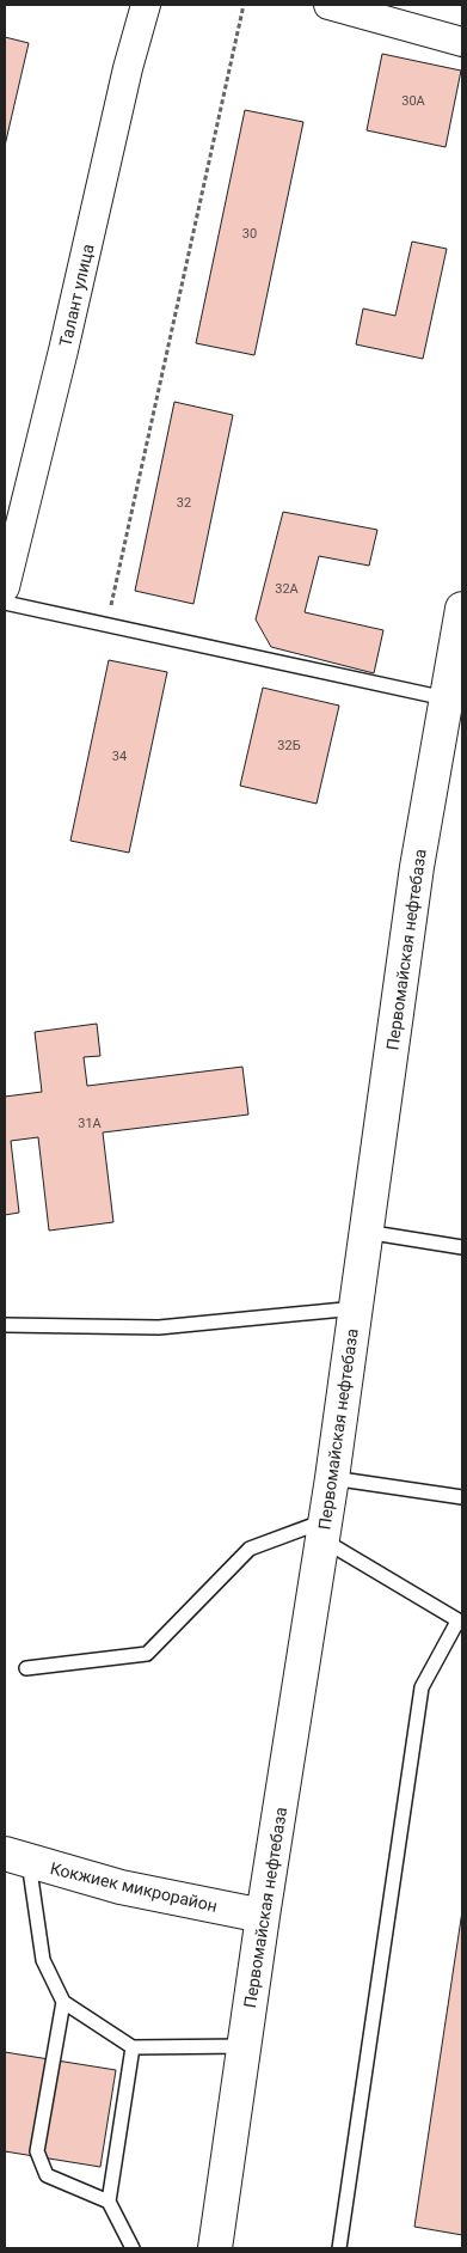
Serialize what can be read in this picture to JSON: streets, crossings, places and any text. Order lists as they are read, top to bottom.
{
  "streets": {
    "main road": ["Первомайская нефтебаза", "Кокжиек микрорайон"],
    "street": ["Талант улица"]
  },
  "crossings": [
    ["Первомайская нефтебаза", "Кокжиек микрорайон"]
  ],
  "house_numbers": [
    "30А",
    "30",
    "32",
    "32А",
    "32Б",
    "34",
    "31А"
  ]
}
